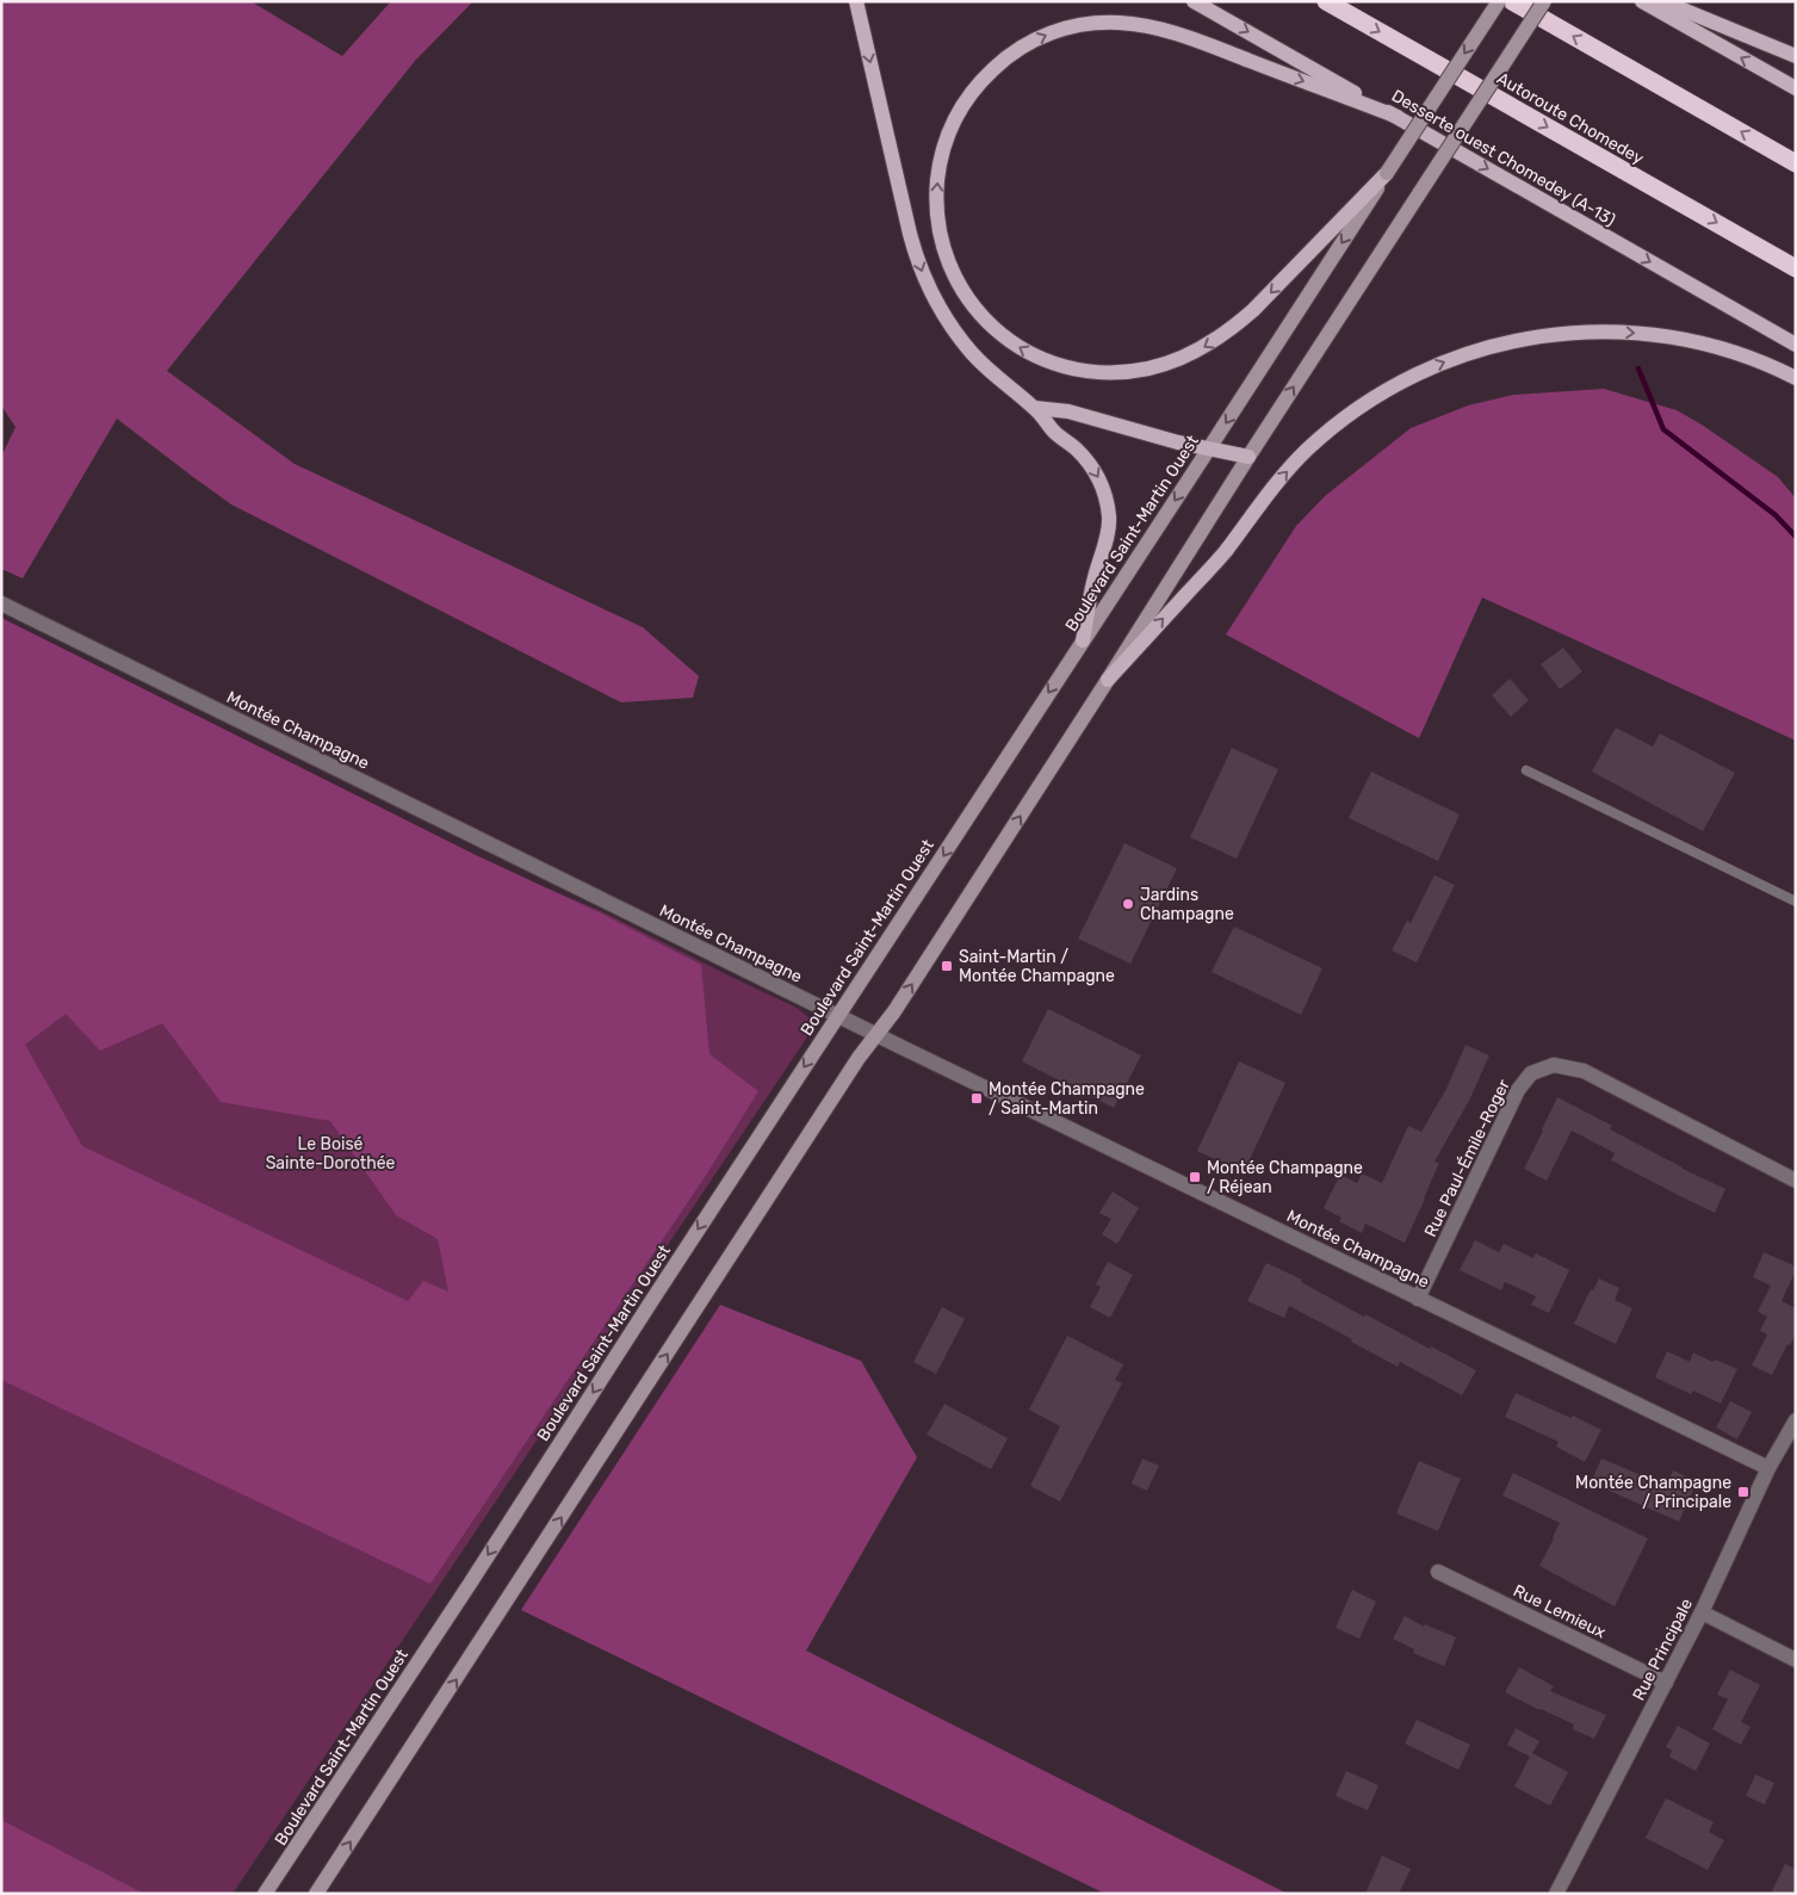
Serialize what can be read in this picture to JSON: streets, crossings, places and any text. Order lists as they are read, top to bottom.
{
  "streets": {
    "highway": ["Autoroute Chomedey"],
    "main road": ["Desserte ouest Chomedey (A-13)", "Boulevard Saint-Martin Ouest"],
    "street": [
      "Montée Champagne",
      "Rue Paul-Émile-Roger",
      "Rue Lemieux",
      "Rue Principale"
    ]
  },
  "crossings": [
    ["Boulevard Saint-Martin Ouest", "Montée Champagne"],
    ["Montée Champagne", "Rue Paul-Émile-Roger"],
    ["Montée Champagne", "Rue Principale"],
    ["Rue Lemieux", "Rue Principale"]
  ],
  "one_way": ["Desserte ouest Chomedey (A-13)"],
  "parks": ["Le Boisé Sainte-Dorothée"],
  "places": {
    "other": ["Jardins Champagne"],
    "transit": [
      "Saint-Martin / Montée Champagne",
      "Montée Champagne / Saint-Martin",
      "Montée Champagne / Réjean",
      "Montée Champagne / Principale"
    ]
  }
}
